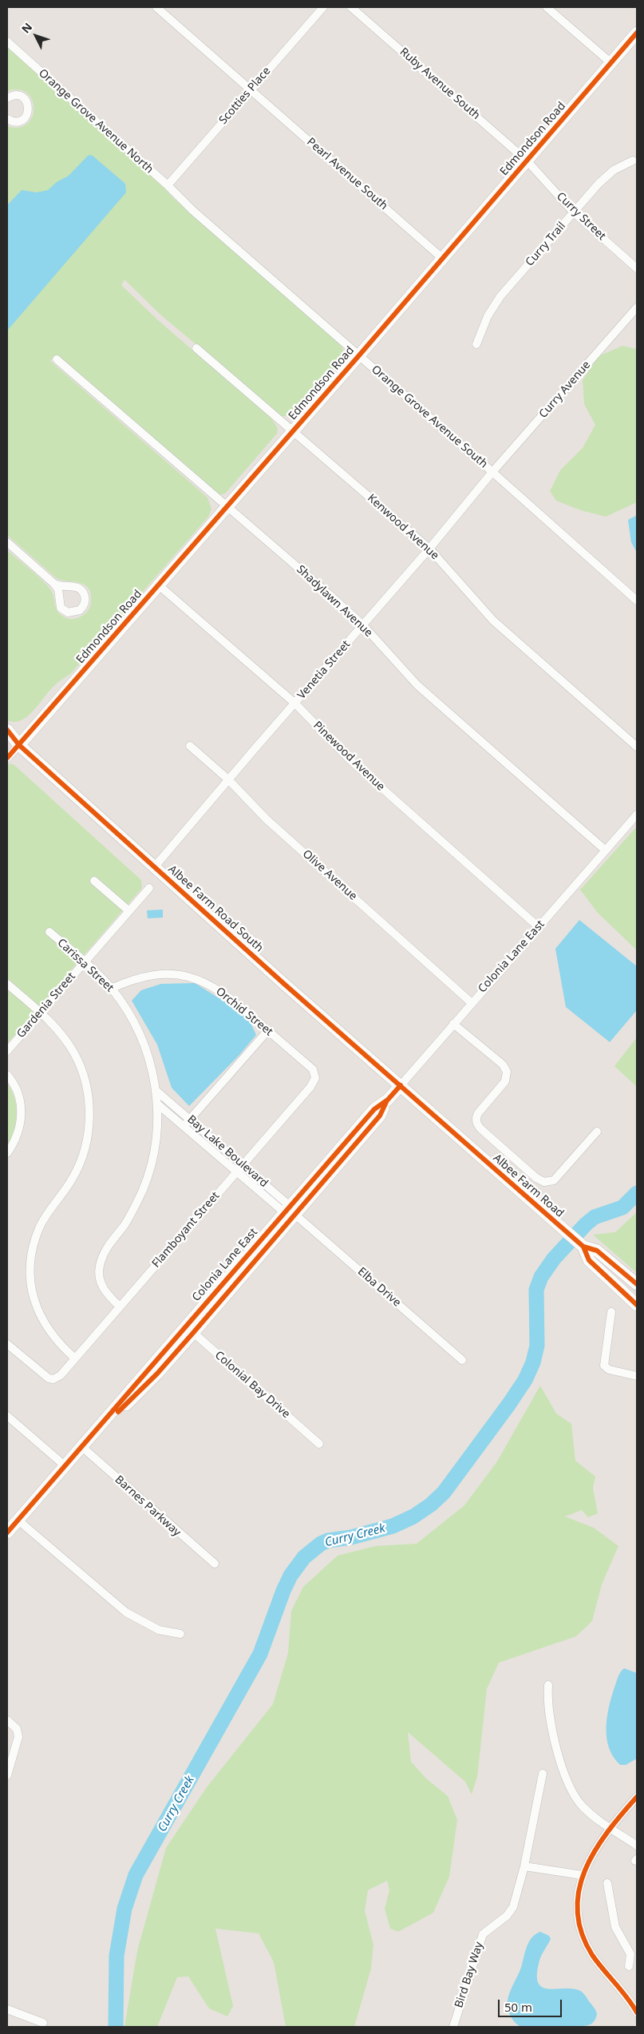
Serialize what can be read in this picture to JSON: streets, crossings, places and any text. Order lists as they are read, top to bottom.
{
  "streets": {
    "street": [
      "Ruby Avenue South",
      "Scotties Place",
      "Orange Grove Avenue North",
      "Edmondson Road",
      "Pearl Avenue South",
      "Curry Street",
      "Curry Trail",
      "Curry Avenue",
      "Orange Grove Avenue South",
      "Kenwood Avenue",
      "Shadylawn Avenue",
      "Venetia Street",
      "Pinewood Avenue",
      "Olive Avenue",
      "Albee Farm Road South",
      "Colonia Lane East",
      "Carissa Street",
      "Gardenia Street",
      "Orchid Street",
      "Bay Lake Boulevard",
      "Albee Farm Road",
      "Flamboyant Street",
      "Elba Drive",
      "Colonial Bay Drive",
      "Barnes Parkway",
      "Bird Bay Way"
    ]
  },
  "crossings": [
    ["Ruby Avenue South", "Edmondson Road"],
    ["Ruby Avenue South", "Curry Street"],
    ["Scotties Place", "Orange Grove Avenue North"],
    ["Scotties Place", "Pearl Avenue South"],
    ["Scotties Place", "Orange Grove Avenue South"],
    ["Orange Grove Avenue North", "Orange Grove Avenue South"],
    ["Edmondson Road", "Pearl Avenue South"],
    ["Edmondson Road", "Curry Street"],
    ["Edmondson Road", "Orange Grove Avenue South"],
    ["Edmondson Road", "Kenwood Avenue"],
    ["Edmondson Road", "Shadylawn Avenue"],
    ["Edmondson Road", "Pinewood Avenue"],
    ["Edmondson Road", "Albee Farm Road South"],
    ["Curry Street", "Curry Trail"],
    ["Curry Avenue", "Orange Grove Avenue South"],
    ["Curry Avenue", "Venetia Street"],
    ["Orange Grove Avenue South", "Venetia Street"],
    ["Kenwood Avenue", "Venetia Street"],
    ["Shadylawn Avenue", "Venetia Street"],
    ["Shadylawn Avenue", "Colonia Lane East"],
    ["Venetia Street", "Pinewood Avenue"],
    ["Venetia Street", "Olive Avenue"],
    ["Venetia Street", "Albee Farm Road South"],
    ["Pinewood Avenue", "Colonia Lane East"],
    ["Olive Avenue", "Colonia Lane East"],
    ["Albee Farm Road South", "Colonia Lane East"],
    ["Albee Farm Road South", "Albee Farm Road"],
    ["Colonia Lane East", "Bay Lake Boulevard"],
    ["Colonia Lane East", "Albee Farm Road"],
    ["Colonia Lane East", "Elba Drive"],
    ["Colonia Lane East", "Colonial Bay Drive"],
    ["Colonia Lane East", "Barnes Parkway"],
    ["Carissa Street", "Gardenia Street"],
    ["Carissa Street", "Orchid Street"],
    ["Carissa Street", "Bay Lake Boulevard"],
    ["Carissa Street", "Flamboyant Street"],
    ["Orchid Street", "Flamboyant Street"],
    ["Bay Lake Boulevard", "Flamboyant Street"],
    ["Bay Lake Boulevard", "Elba Drive"]
  ],
  "water": ["Curry Creek"],
  "scale_bar": "50 m",
  "north": "top left"
}
